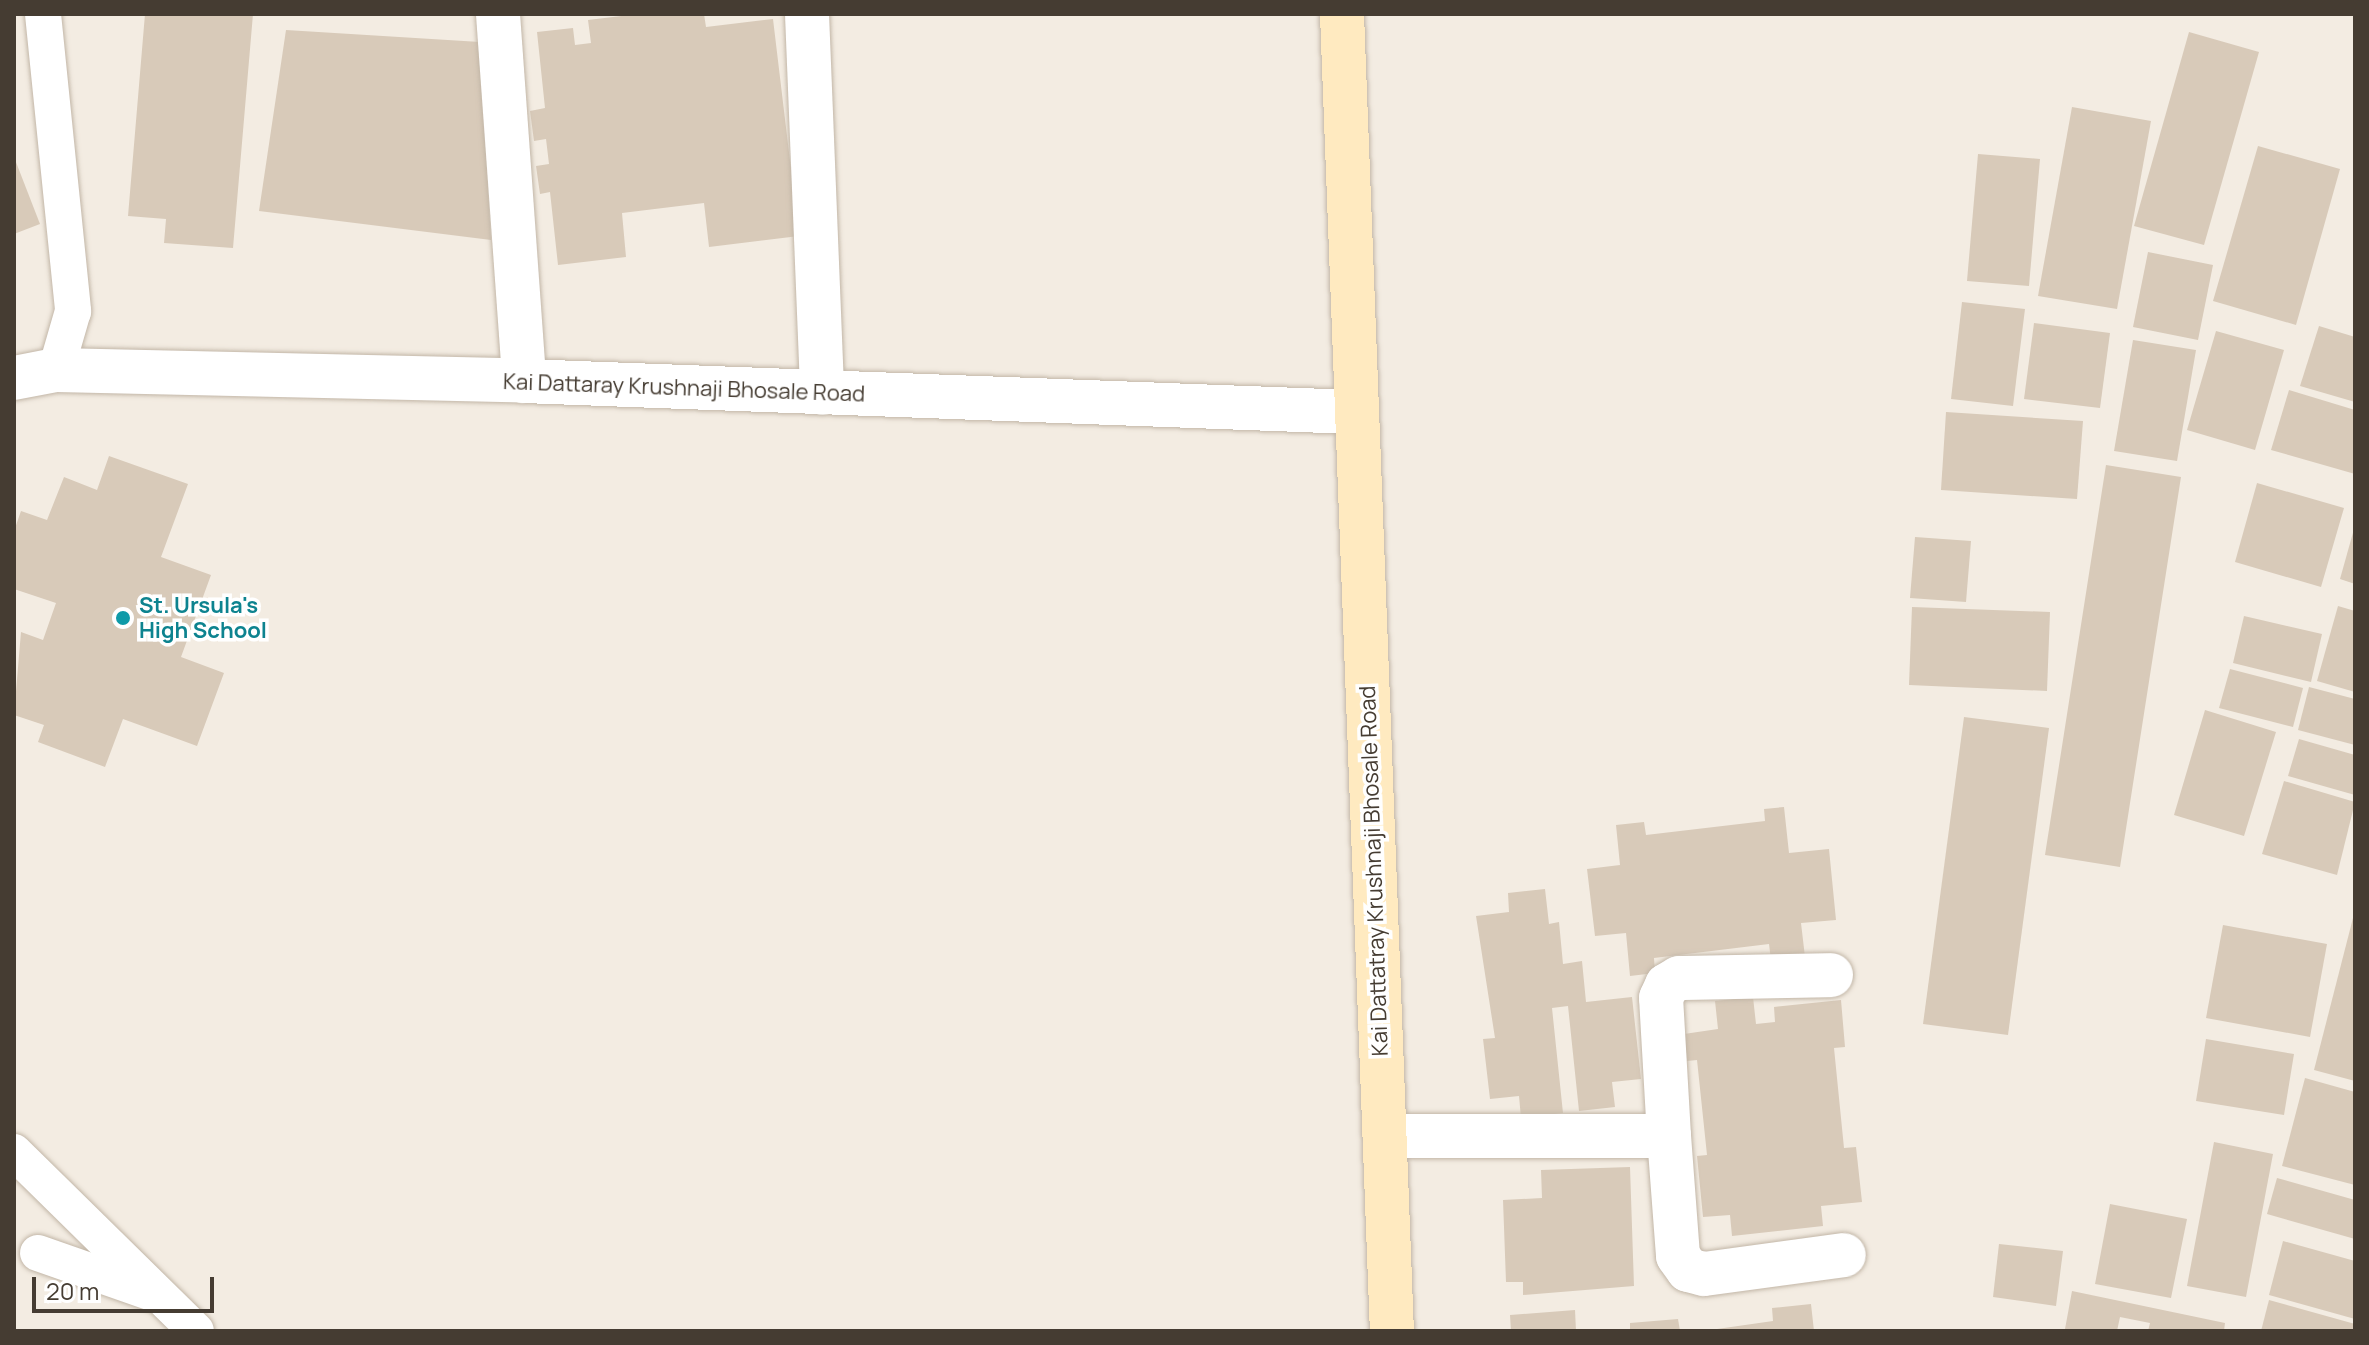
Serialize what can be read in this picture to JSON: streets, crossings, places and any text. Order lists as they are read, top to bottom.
{
  "streets": {
    "street": ["Kai Dattaray Krushnaji Bhosale Road", "Kai Dattatray Krushnaji Bhosale Road"]
  },
  "crossings": [
    ["Kai Dattaray Krushnaji Bhosale Road", "Kai Dattatray Krushnaji Bhosale Road"]
  ],
  "places": ["St. Ursula's High School"],
  "scale_bar": "20 m"
}
